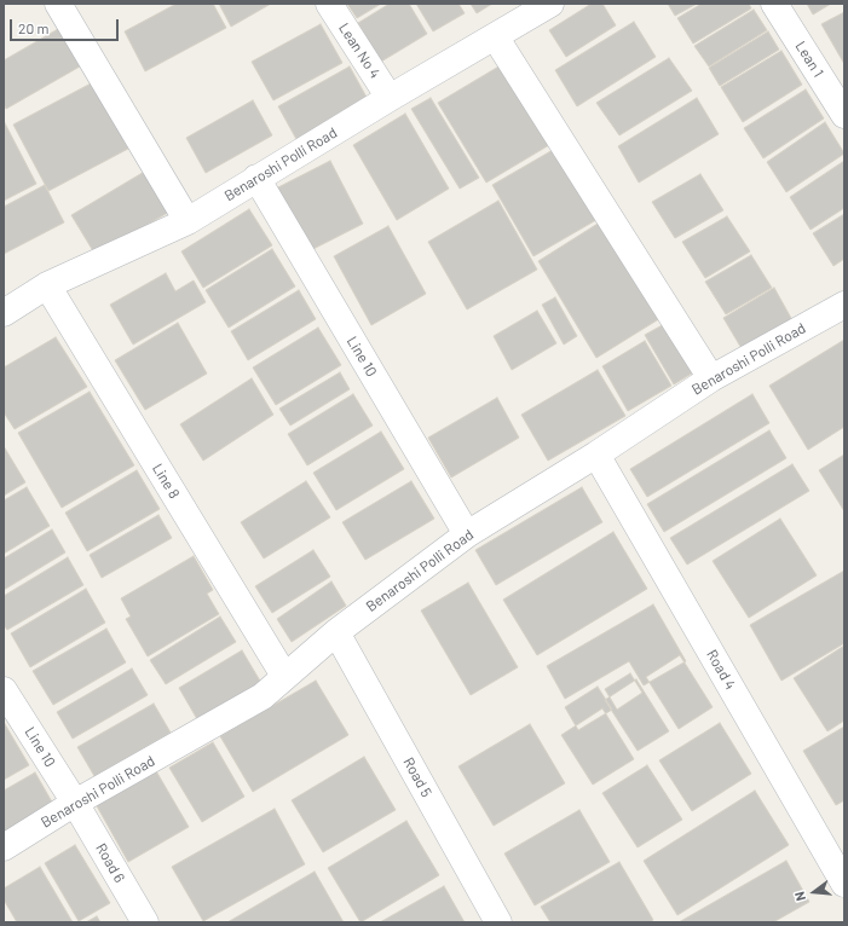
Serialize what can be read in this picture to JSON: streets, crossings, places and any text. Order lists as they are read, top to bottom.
{
  "streets": {
    "street": [
      "Lean No 4",
      "Lean 1",
      "Benaroshi Polli Road",
      "Line 10",
      "Line 8",
      "Road 4",
      "Road 5",
      "Road 6"
    ]
  },
  "crossings": [
    ["Lean No 4", "Benaroshi Polli Road"],
    ["Benaroshi Polli Road", "Line 10"],
    ["Benaroshi Polli Road", "Line 8"],
    ["Benaroshi Polli Road", "Road 4"],
    ["Benaroshi Polli Road", "Road 5"],
    ["Benaroshi Polli Road", "Road 6"],
    ["Line 10", "Road 6"]
  ],
  "scale_bar": "20 m",
  "north": "left"
}
